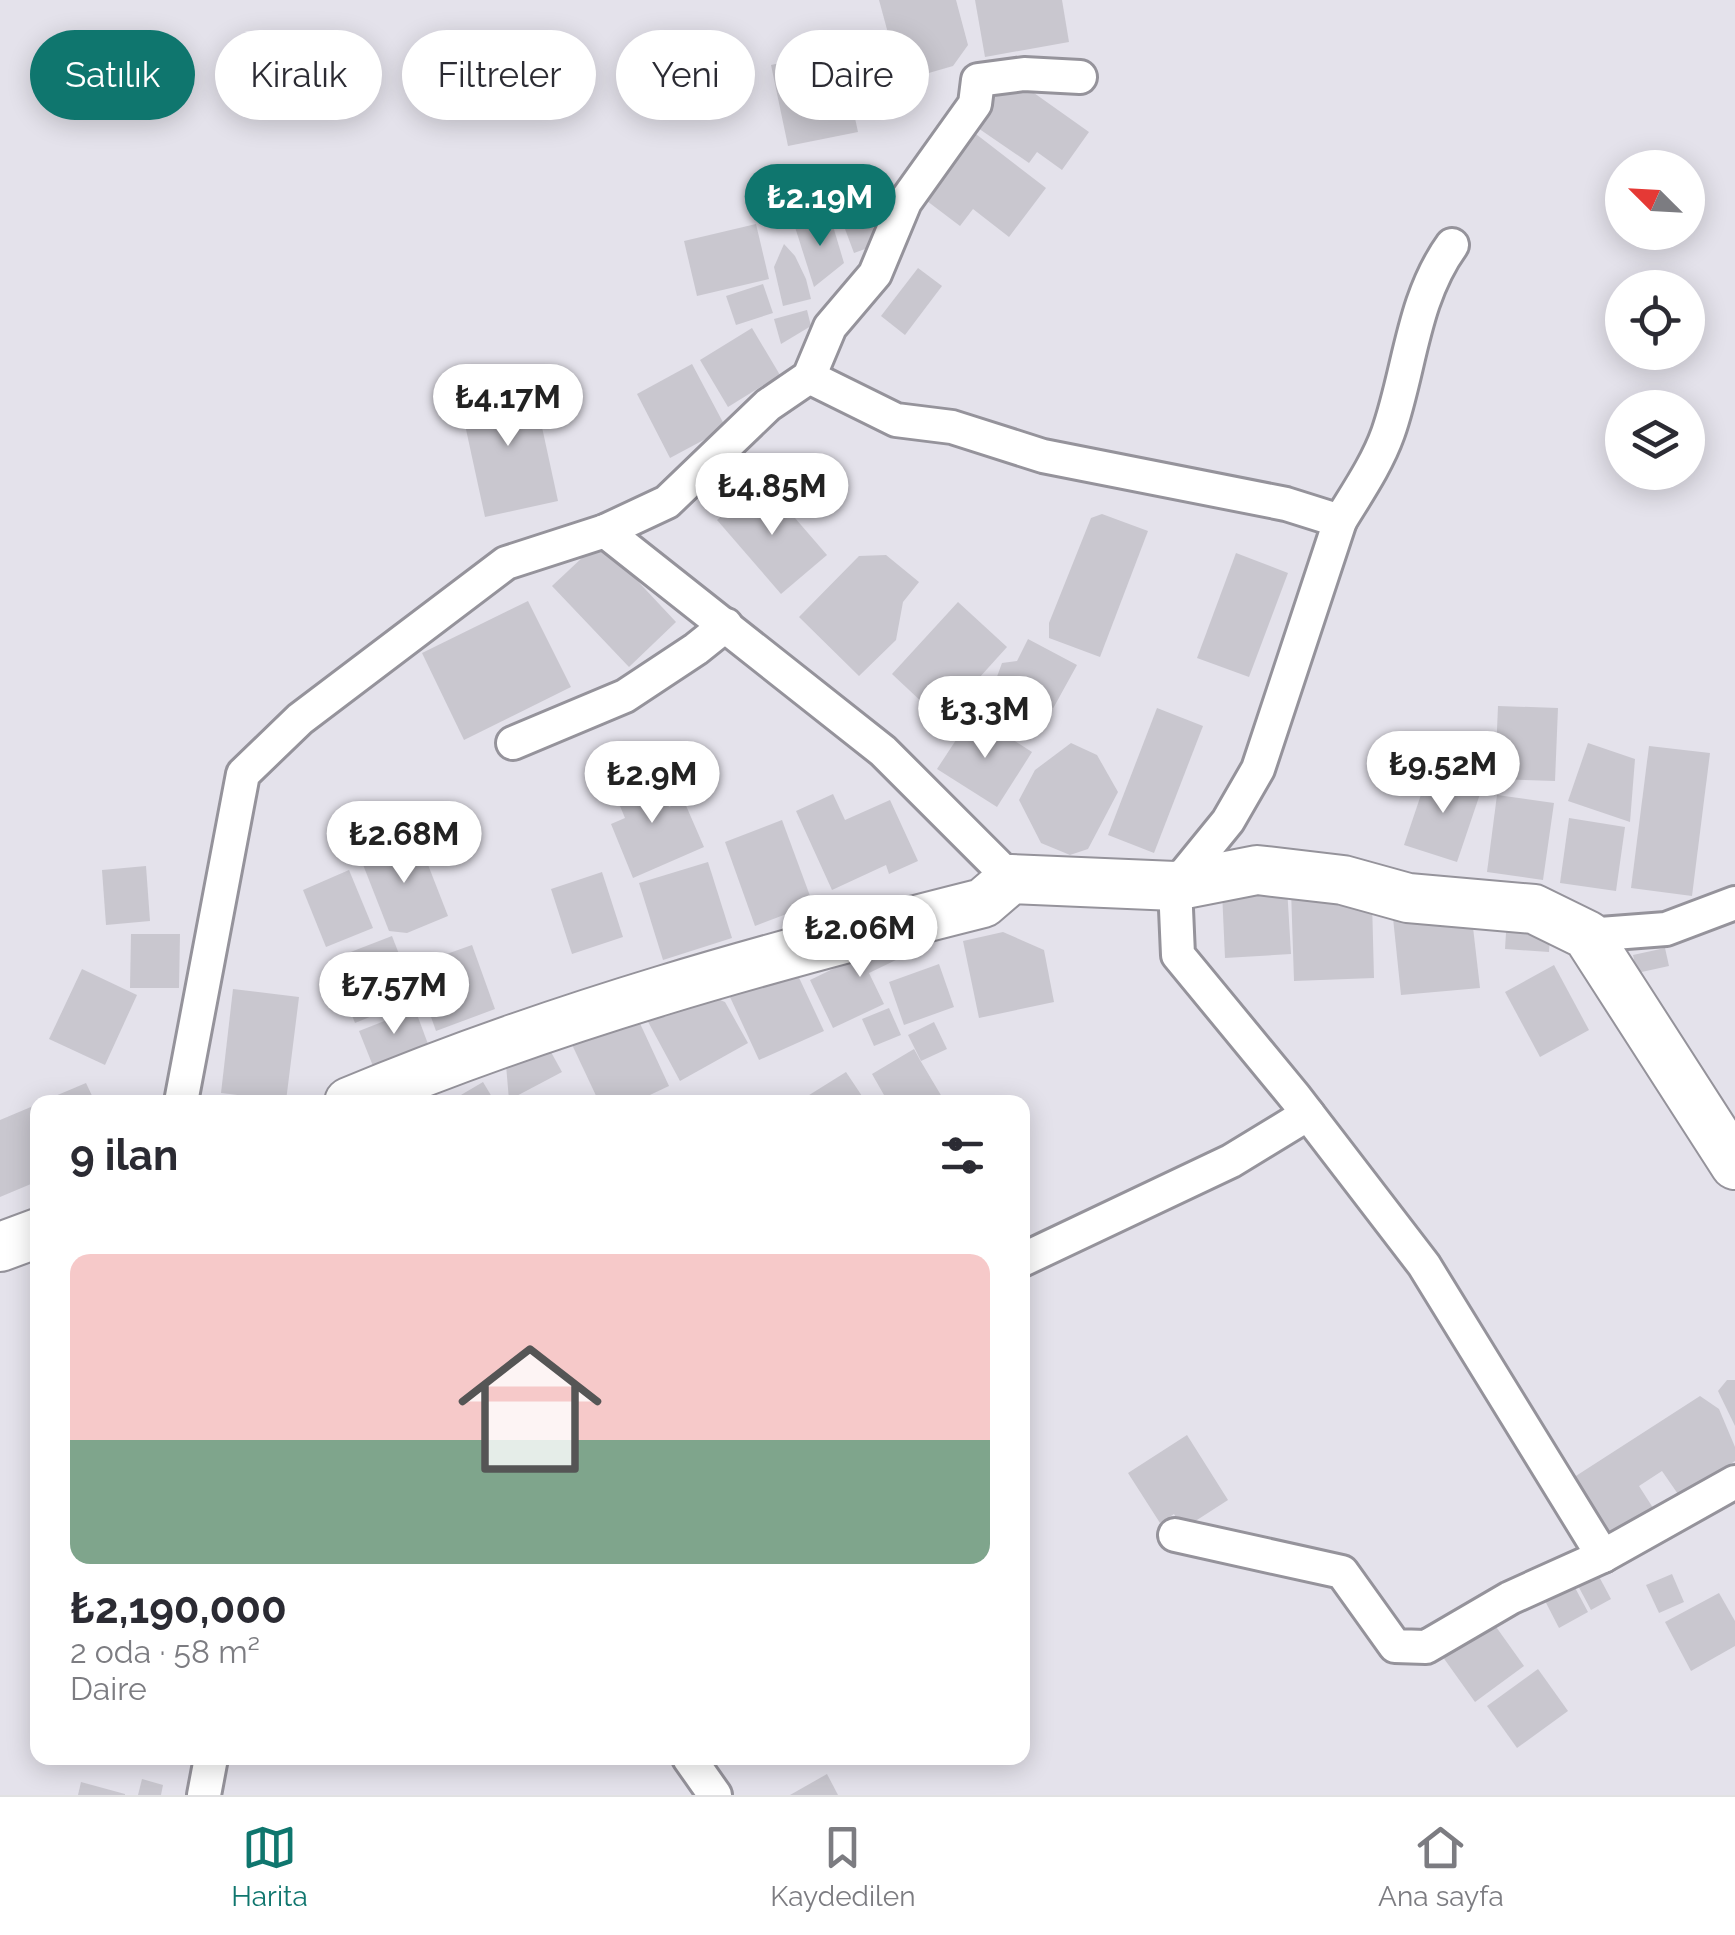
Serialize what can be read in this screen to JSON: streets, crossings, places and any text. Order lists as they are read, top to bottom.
{
  "north": "top left",
  "page": {
    "chip": [
      "Satılık",
      "Kiralık",
      "Filtreler",
      "Yeni",
      "Daire"
    ],
    "price": [
      "₺2.19M",
      "₺4.17M",
      "₺4.85M",
      "₺3.3M",
      "₺9.52M",
      "₺2.9M",
      "₺2.68M",
      "₺2.06M",
      "₺7.57M"
    ],
    "heading": "9 ilan",
    "list": [
      {
        "name": "₺2,190,000",
        "note": "2 oda · 58 m² · Daire"
      }
    ],
    "tabs": ["Harita", "Kaydedilen", "Ana sayfa"]
  }
}
